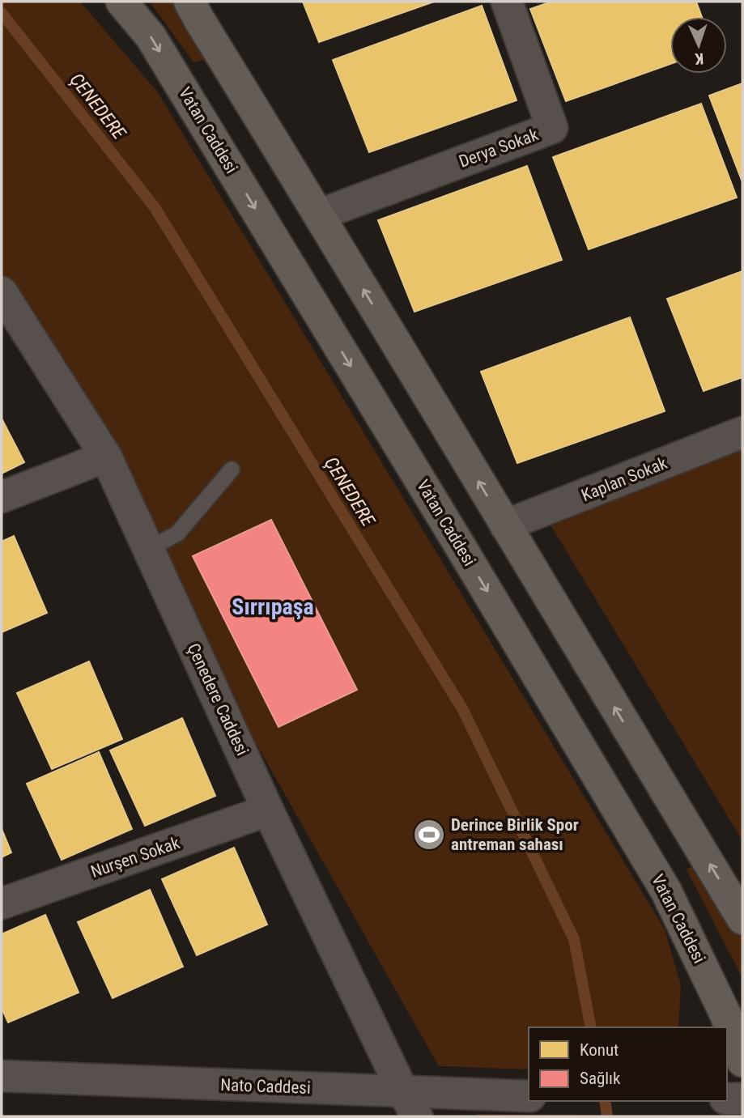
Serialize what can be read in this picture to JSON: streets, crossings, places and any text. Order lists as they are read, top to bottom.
{
  "streets": {
    "main road": ["Vatan Caddesi"],
    "street": [
      "Derya Sokak",
      "Kaplan Sokak",
      "Çenedere Caddesi",
      "Nurşen Sokak",
      "Nato Caddesi"
    ]
  },
  "crossings": [
    ["Çenedere Caddesi", "Nurşen Sokak"],
    ["Çenedere Caddesi", "Nato Caddesi"]
  ],
  "districts": ["Sırrıpaşa"],
  "water": ["ÇENEDERE"],
  "places": {
    "sports": ["Derince Birlik Spor antreman sahası"]
  },
  "legend": ["Konut", "Sağlık"],
  "north": "bottom"
}
